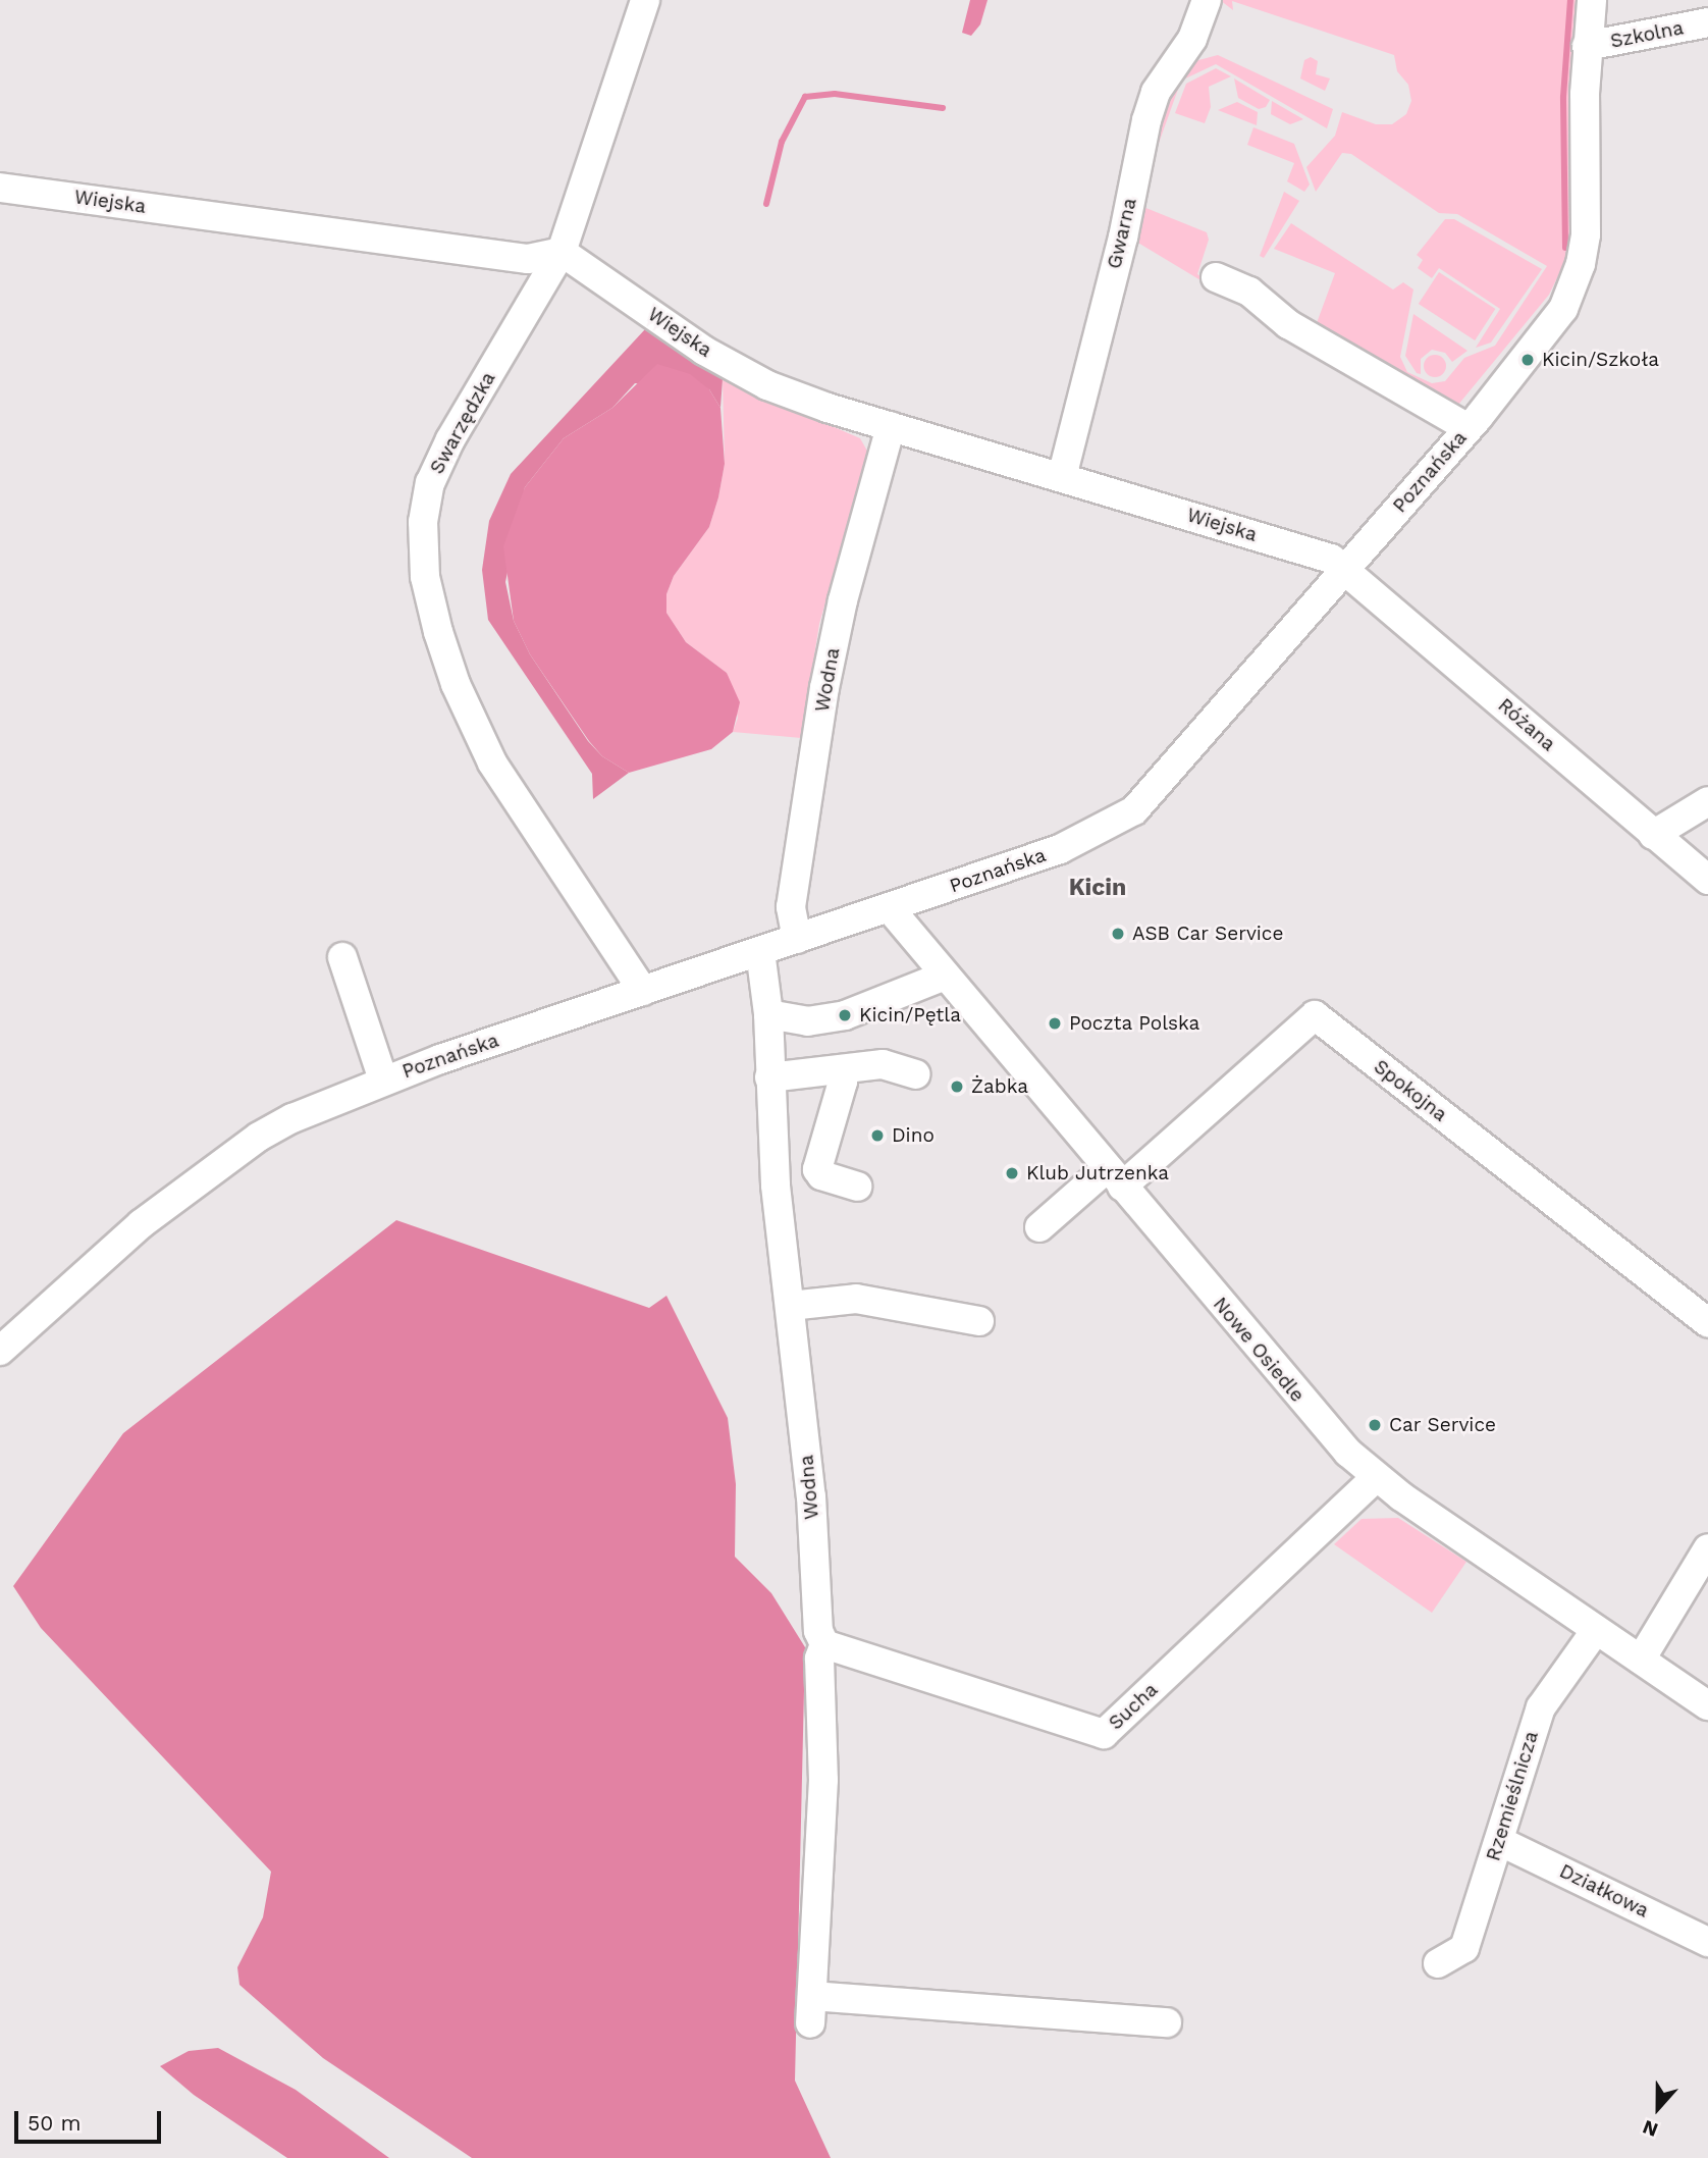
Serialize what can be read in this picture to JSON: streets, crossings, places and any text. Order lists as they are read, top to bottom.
{
  "streets": {
    "street": [
      "Szkolna",
      "Wiejska",
      "Gwarna",
      "Swarzędzka",
      "Poznańska",
      "Wodna",
      "Różana",
      "Spokojna",
      "Nowe Osiedle",
      "Sucha",
      "Rzemieślnicza",
      "Działkowa"
    ]
  },
  "crossings": [
    ["Szkolna", "Poznańska"],
    ["Wiejska", "Gwarna"],
    ["Wiejska", "Swarzędzka"],
    ["Wiejska", "Poznańska"],
    ["Wiejska", "Wodna"],
    ["Wiejska", "Różana"],
    ["Swarzędzka", "Poznańska"],
    ["Poznańska", "Wodna"],
    ["Poznańska", "Różana"],
    ["Poznańska", "Nowe Osiedle"],
    ["Wodna", "Sucha"],
    ["Spokojna", "Nowe Osiedle"],
    ["Nowe Osiedle", "Sucha"],
    ["Nowe Osiedle", "Rzemieślnicza"],
    ["Rzemieślnicza", "Działkowa"]
  ],
  "districts": ["Kicin"],
  "places": [
    "Kicin/Szkoła",
    "ASB Car Service",
    "Kicin/Pętla",
    "Poczta Polska",
    "Żabka",
    "Dino",
    "Klub Jutrzenka",
    "Car Service"
  ],
  "scale_bar": "50 m",
  "north": "bottom"
}
